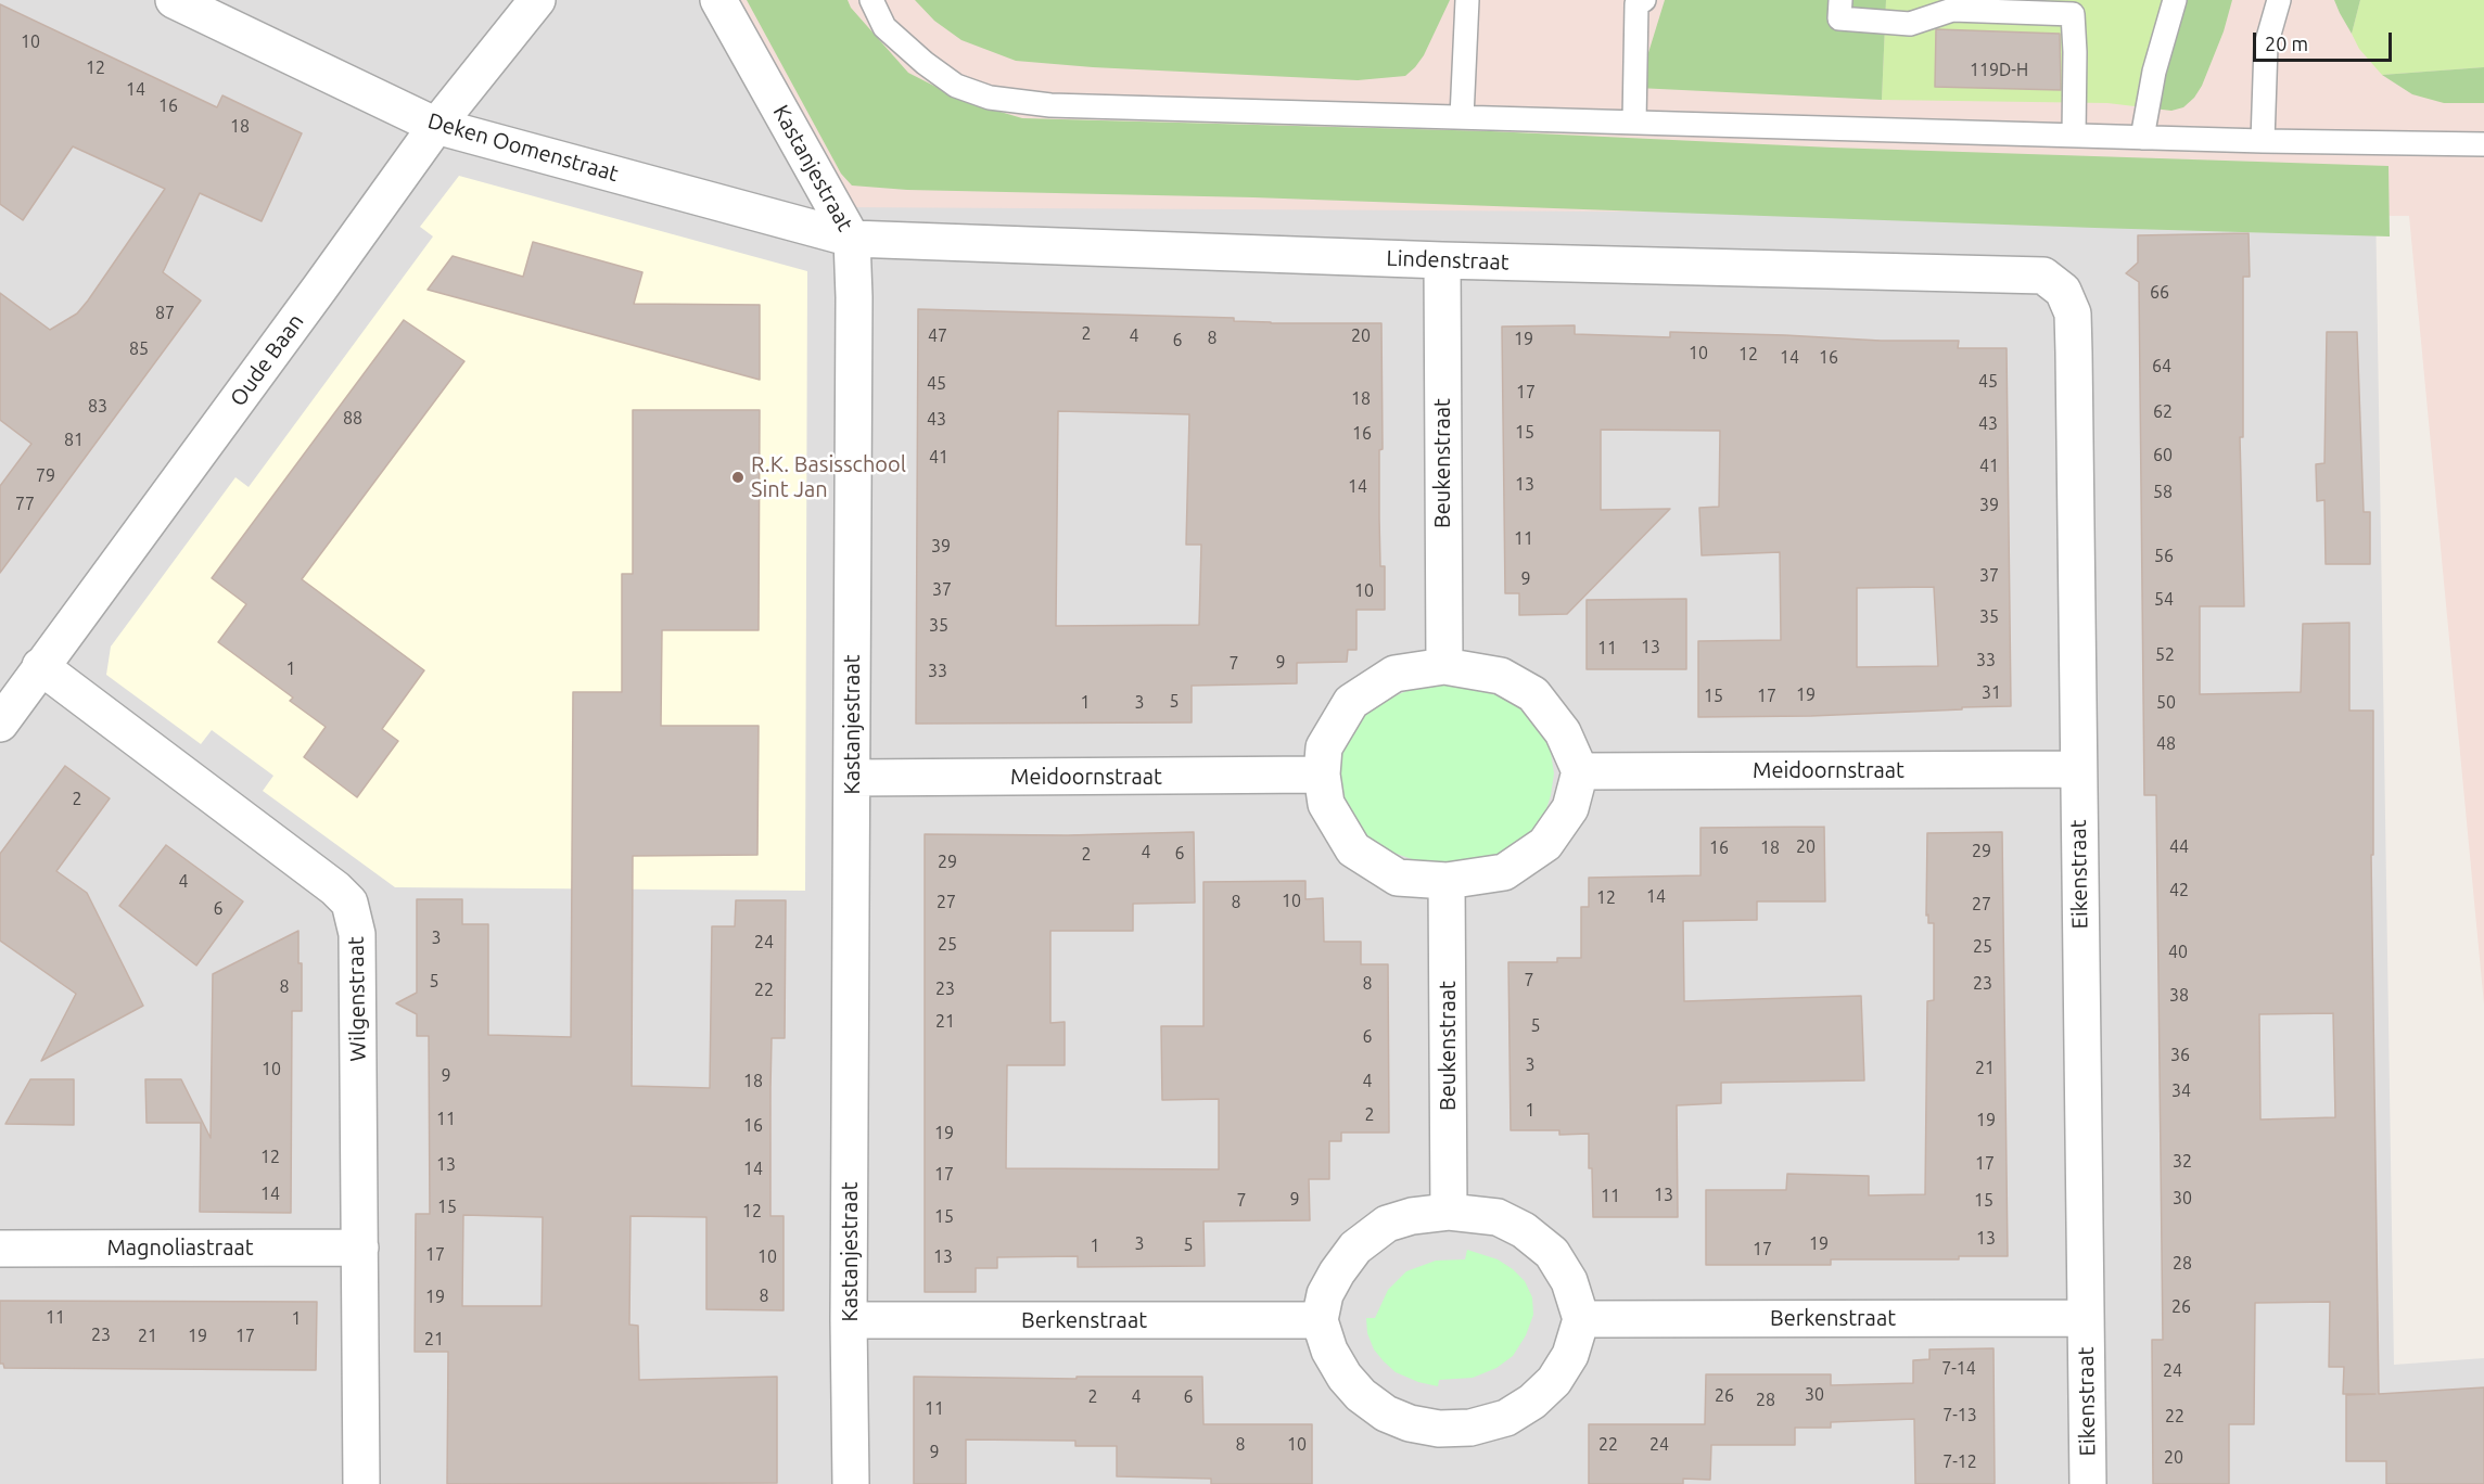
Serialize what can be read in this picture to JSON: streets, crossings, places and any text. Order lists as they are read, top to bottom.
{
  "streets": {
    "street": [
      "Deken Oomenstraat",
      "Kastanjestraat",
      "Lindenstraat",
      "Oude Baan",
      "Beukenstraat",
      "Meidoornstraat",
      "Eikenstraat",
      "Wilgenstraat",
      "Magnoliastraat",
      "Berkenstraat"
    ]
  },
  "crossings": [
    ["Deken Oomenstraat", "Kastanjestraat"],
    ["Deken Oomenstraat", "Lindenstraat"],
    ["Deken Oomenstraat", "Oude Baan"],
    ["Kastanjestraat", "Lindenstraat"],
    ["Kastanjestraat", "Meidoornstraat"],
    ["Kastanjestraat", "Berkenstraat"],
    ["Lindenstraat", "Beukenstraat"],
    ["Lindenstraat", "Eikenstraat"],
    ["Oude Baan", "Wilgenstraat"],
    ["Meidoornstraat", "Eikenstraat"],
    ["Eikenstraat", "Berkenstraat"],
    ["Wilgenstraat", "Magnoliastraat"]
  ],
  "places": ["R.K. Basisschool Sint Jan"],
  "house_numbers": [
    "10",
    "12",
    "119D-H",
    "14",
    "16",
    "18",
    "66",
    "87",
    "2",
    "47",
    "4",
    "20",
    "8",
    "19",
    "6",
    "85",
    "10",
    "12",
    "14",
    "16",
    "64",
    "45",
    "45",
    "17",
    "18",
    "83",
    "62",
    "88",
    "43",
    "43",
    "15",
    "16",
    "81",
    "60",
    "41",
    "41",
    "79",
    "13",
    "14",
    "58",
    "77",
    "39",
    "11",
    "39",
    "56",
    "37",
    "9",
    "37",
    "10",
    "54",
    "35",
    "35",
    "13",
    "11",
    "52",
    "33",
    "9",
    "7",
    "1",
    "33",
    "31",
    "19",
    "15",
    "17",
    "5",
    "1",
    "3",
    "50",
    "48",
    "2",
    "20",
    "44",
    "16",
    "18",
    "29",
    "4",
    "6",
    "2",
    "29",
    "4",
    "42",
    "14",
    "12",
    "10",
    "27",
    "8",
    "27",
    "6",
    "3",
    "24",
    "25",
    "25",
    "40",
    "7",
    "5",
    "8",
    "23",
    "8",
    "23",
    "22",
    "38",
    "21",
    "5",
    "6",
    "36",
    "3",
    "21",
    "10",
    "9",
    "18",
    "4",
    "34",
    "1",
    "2",
    "11",
    "19",
    "16",
    "19",
    "12",
    "32",
    "17",
    "13",
    "14",
    "17",
    "14",
    "13",
    "11",
    "30",
    "9",
    "7",
    "15",
    "15",
    "12",
    "15",
    "13",
    "3",
    "19",
    "5",
    "1",
    "17",
    "17",
    "10",
    "13",
    "28",
    "8",
    "19",
    "26",
    "11",
    "1",
    "23",
    "21",
    "19",
    "17",
    "21",
    "7-14",
    "24",
    "30",
    "26",
    "2",
    "4",
    "6",
    "28",
    "11",
    "7-13",
    "22",
    "8",
    "10",
    "22",
    "24",
    "9",
    "20",
    "7-12"
  ],
  "scale_bar": "20 m"
}
